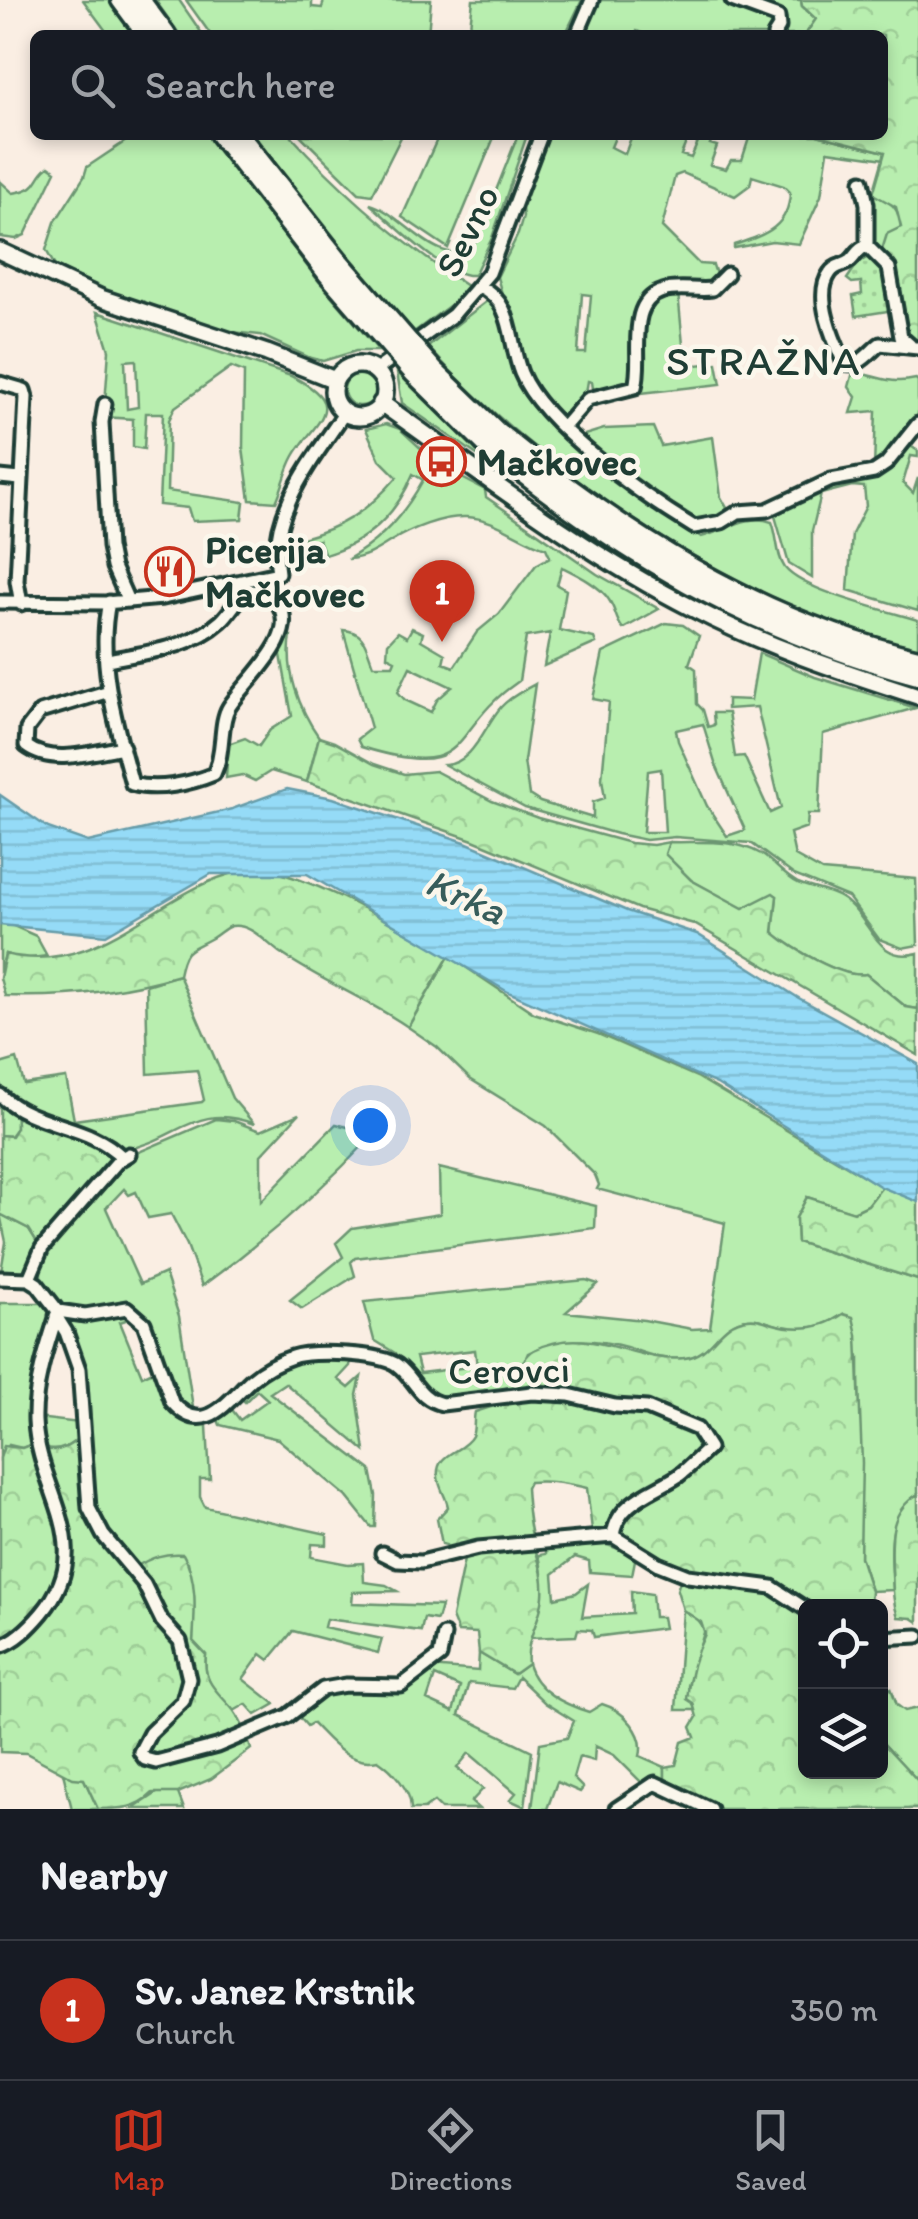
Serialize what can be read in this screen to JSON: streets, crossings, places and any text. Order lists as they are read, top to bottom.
{
  "streets": {
    "street": ["Sevno", "Cerovci"]
  },
  "districts": ["STRAŽNA"],
  "water": ["Krka"],
  "places": {
    "bus stop": ["Mačkovec"],
    "restaurant": ["Picerija Mačkovec"]
  },
  "page": {
    "search": "Search here",
    "pins": "1",
    "heading": "Nearby",
    "list": [
      {
        "mark": "1",
        "name": "Sv. Janez Krstnik",
        "note": "Church",
        "value": "350 m"
      }
    ],
    "nav": ["Map", "Directions", "Saved"]
  }
}
